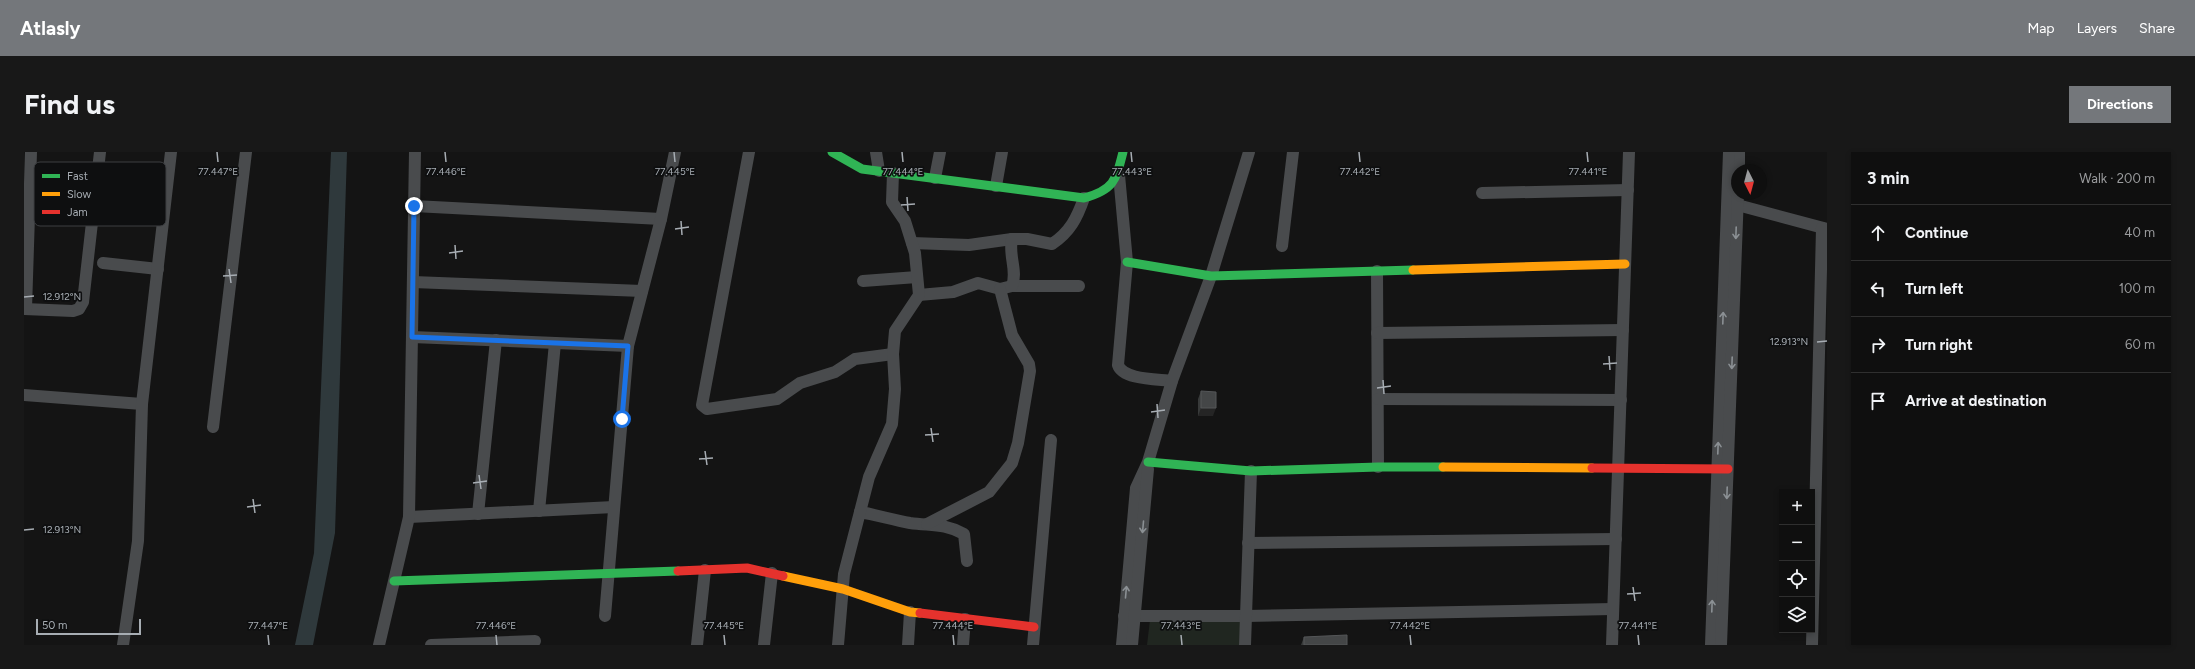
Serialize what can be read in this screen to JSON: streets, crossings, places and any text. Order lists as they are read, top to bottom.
{
  "legend": ["Fast", "Slow", "Jam"],
  "scale_bar": "50 m",
  "north": "bottom",
  "page": {
    "header": "Atlasly",
    "nav": ["Map", "Layers", "Share"],
    "buttons": "Directions",
    "title": "Find us",
    "heading": ["3 min", "Walk · 200 m"],
    "list": [
      ["Continue", "40 m"],
      ["Turn left", "100 m"],
      ["Turn right", "60 m"],
      "Arrive at destination"
    ],
    "map_buttons": ["+", "−"],
    "scale": "50 m"
  },
  "coordinates": [
    "77.447°E",
    "77.446°E",
    "77.445°E",
    "77.444°E",
    "77.443°E",
    "77.442°E",
    "77.441°E",
    "12.912°N",
    "12.913°N"
  ]
}
